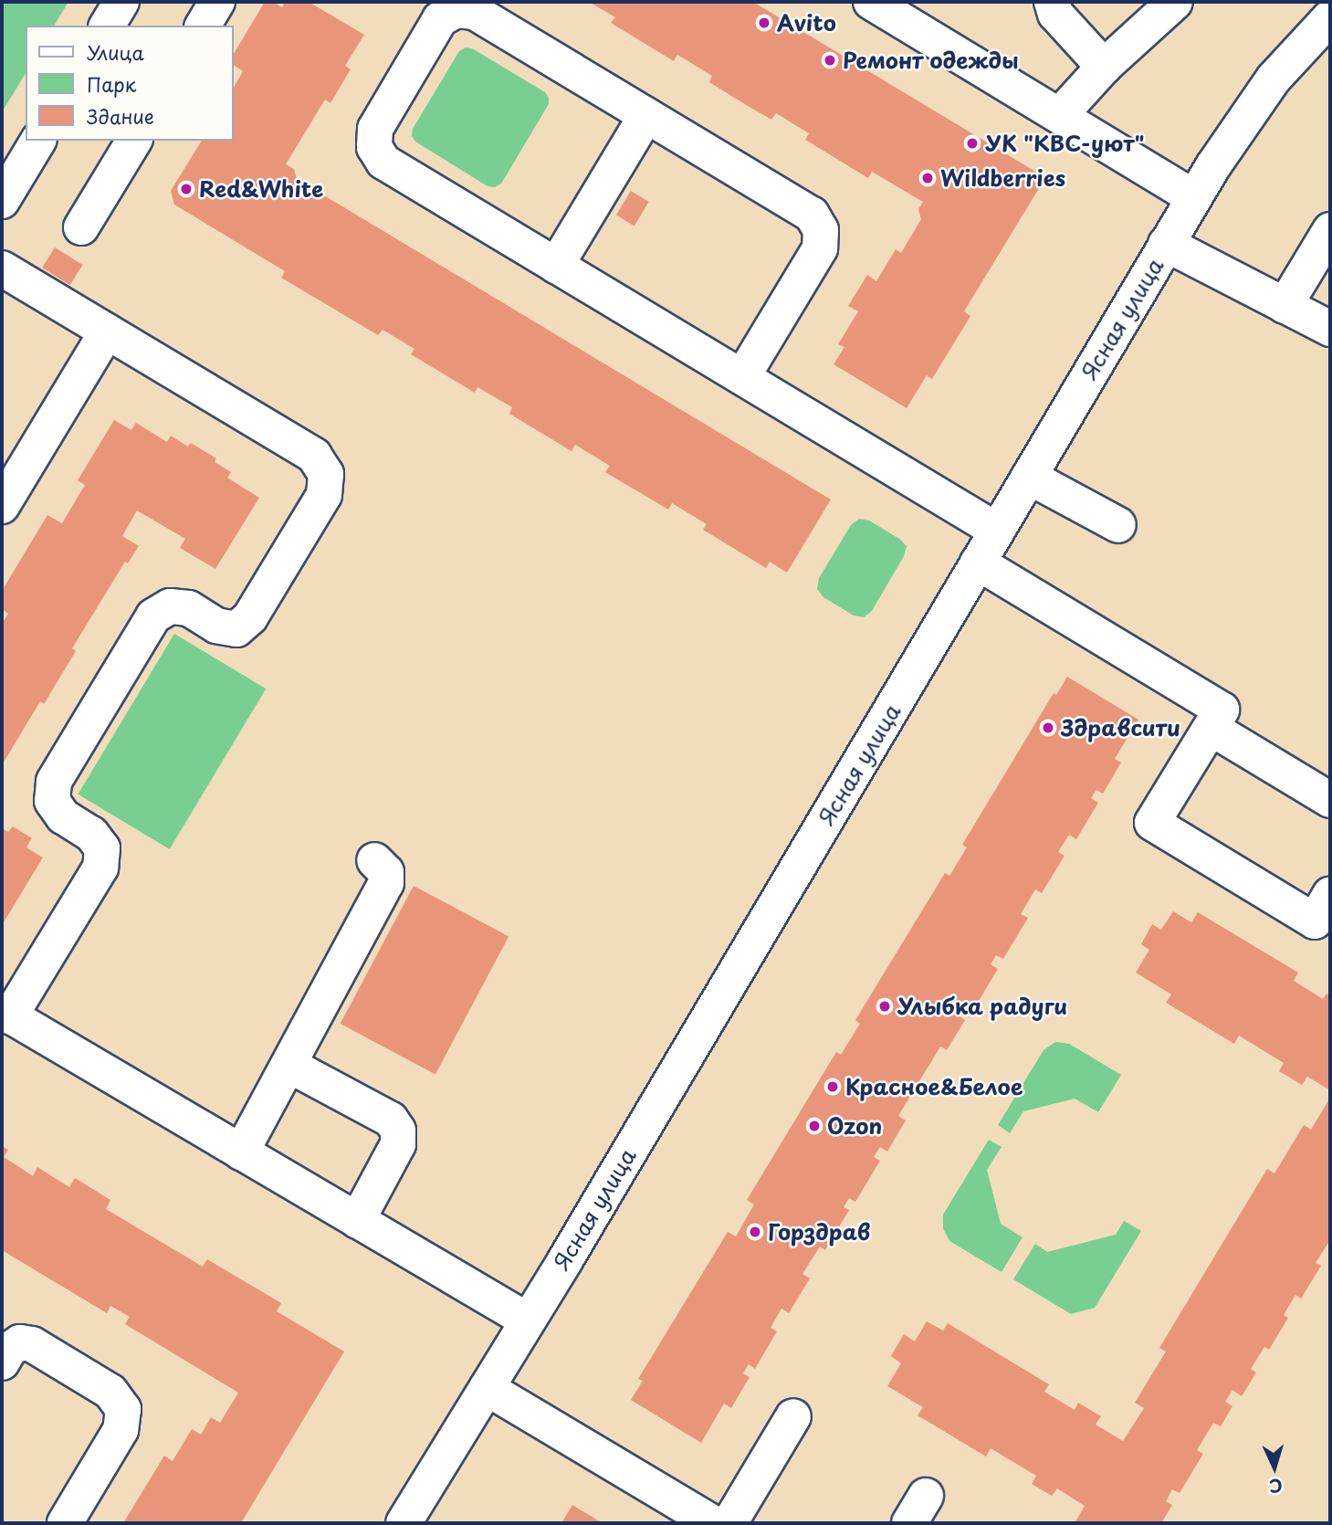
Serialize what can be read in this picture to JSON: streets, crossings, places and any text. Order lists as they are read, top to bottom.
{
  "streets": {
    "street": ["Ясная улица"]
  },
  "places": [
    "Avito",
    "Ремонт одежды",
    "УК \"КВС-уют\"",
    "Wildberries",
    "Red&White",
    "Здравсити",
    "Улыбка радуги",
    "Красное&Белое",
    "Ozon",
    "Горздрав"
  ],
  "legend": ["Улица", "Парк", "Здание"],
  "north": "bottom"
}
